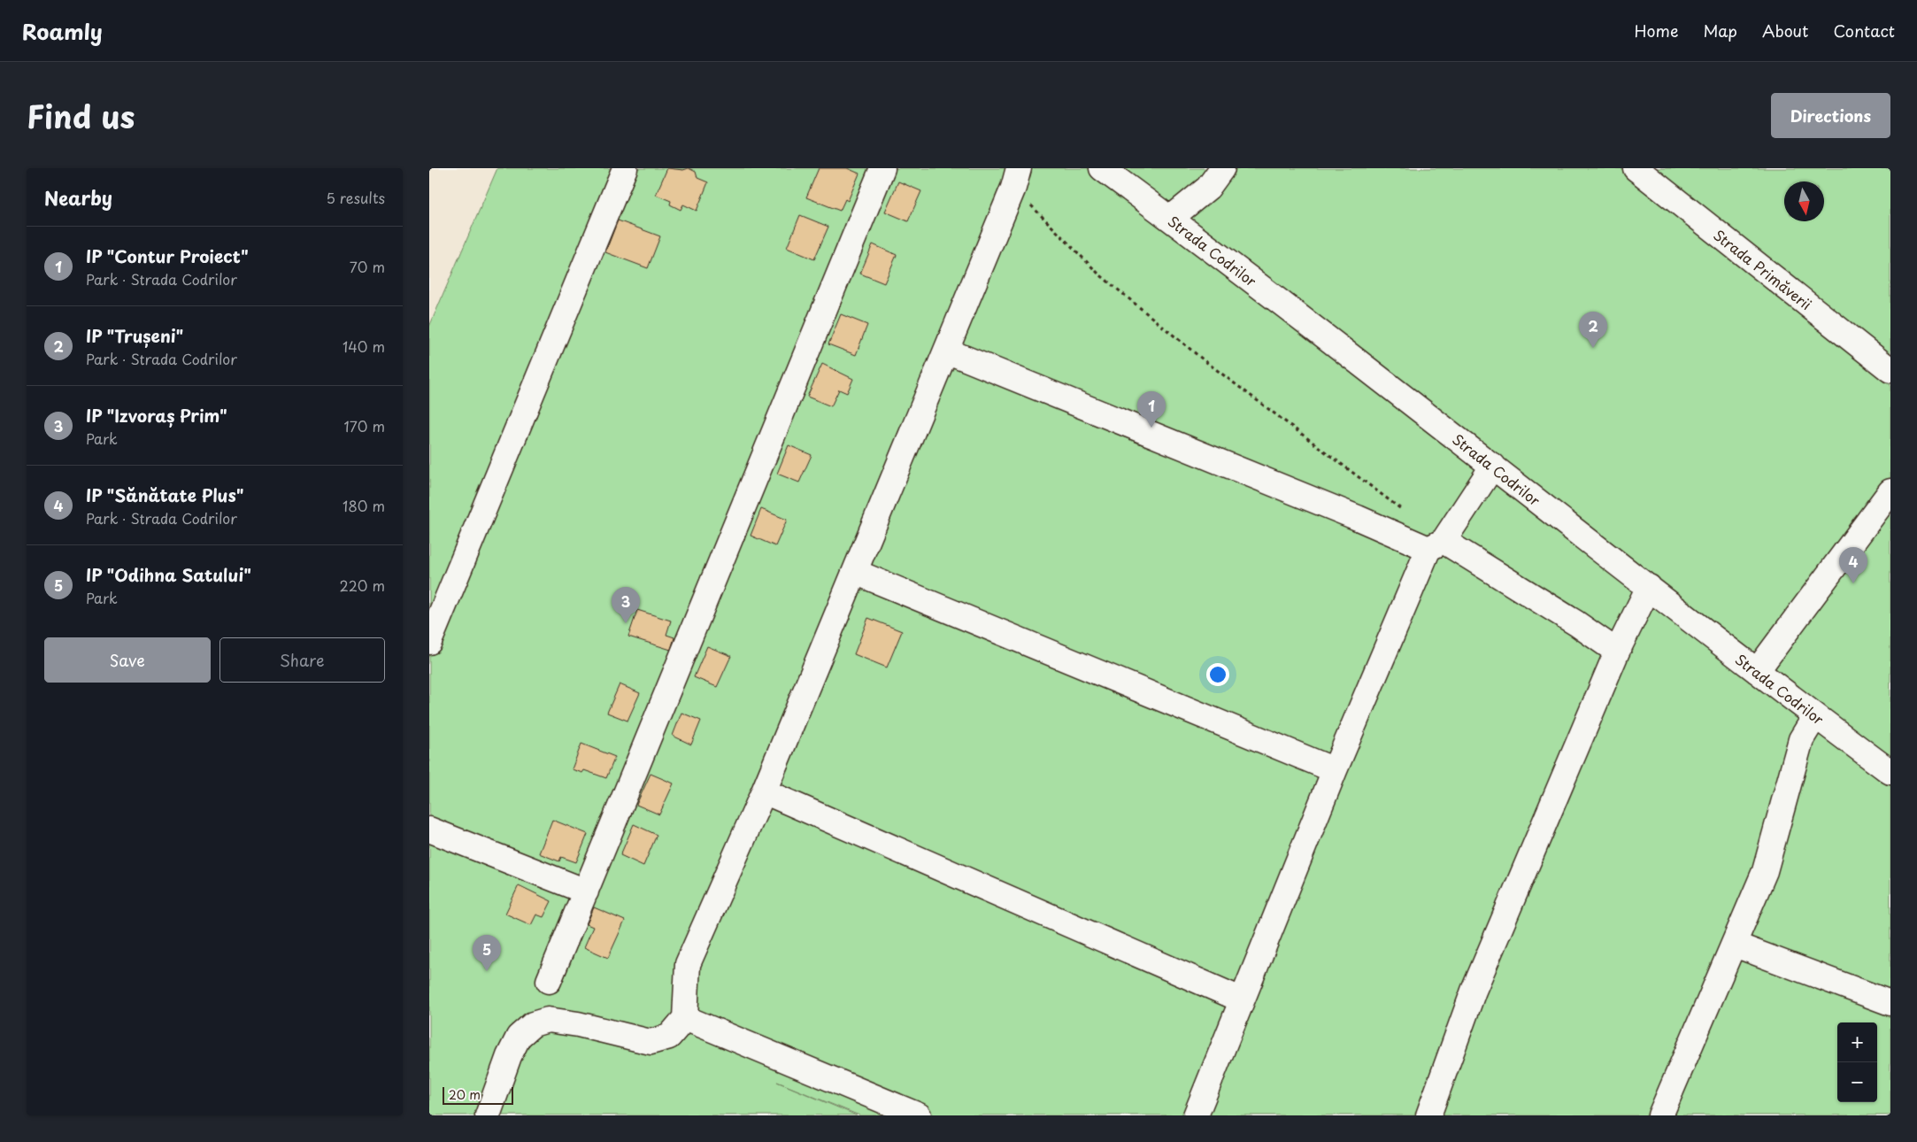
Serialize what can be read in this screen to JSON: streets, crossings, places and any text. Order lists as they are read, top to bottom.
{
  "streets": {
    "street": ["Strada Codrilor", "Strada Primăverii"]
  },
  "scale_bar": "20 m",
  "north": "bottom",
  "page": {
    "header": "Roamly",
    "nav": [
      "Home",
      "Map",
      "About",
      "Contact"
    ],
    "title": "Find us",
    "buttons": [
      "Directions",
      ["Save", "Share"]
    ],
    "heading": ["Nearby", "5 results"],
    "list": [
      {
        "mark": "1",
        "name": "IP \"Contur Proiect\"",
        "note": "Park · Strada Codrilor",
        "value": "70 m"
      },
      {
        "mark": "2",
        "name": "IP \"Trușeni\"",
        "note": "Park · Strada Codrilor",
        "value": "140 m"
      },
      {
        "mark": "3",
        "name": "IP \"Izvoraș Prim\"",
        "note": "Park",
        "value": "170 m"
      },
      {
        "mark": "4",
        "name": "IP \"Sănătate Plus\"",
        "note": "Park · Strada Codrilor",
        "value": "180 m"
      },
      {
        "mark": "5",
        "name": "IP \"Odihna Satului\"",
        "note": "Park",
        "value": "220 m"
      }
    ],
    "pins": [
      "2",
      "1",
      "4",
      "3",
      "5"
    ],
    "map_buttons": ["+", "−"],
    "scale": "20 m"
  }
}
